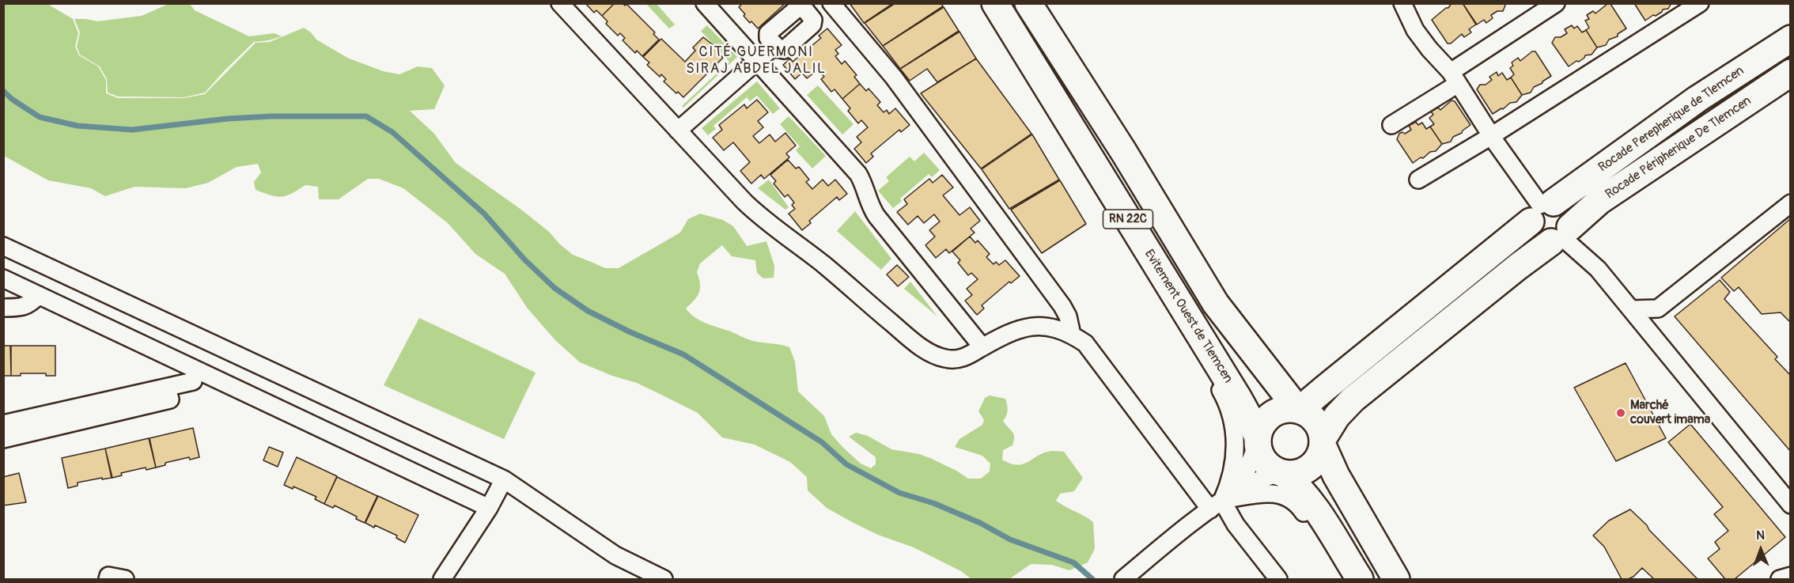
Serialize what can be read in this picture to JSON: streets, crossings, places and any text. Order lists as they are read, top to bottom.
{
  "streets": {
    "highway": [
      "Rocade Perepherique de Tlemcen",
      "Rocade Péripherique De Tlemcen",
      "RN 22C",
      "Evitement Ouest de Tlemcen"
    ]
  },
  "crossings": [
    ["Rocade Perepherique de Tlemcen", "Rocade Péripherique De Tlemcen"],
    ["Rocade Perepherique de Tlemcen", "RN 22C"],
    ["Rocade Perepherique de Tlemcen", "Evitement Ouest de Tlemcen"],
    ["Rocade Péripherique De Tlemcen", "RN 22C"],
    ["Rocade Péripherique De Tlemcen", "Evitement Ouest de Tlemcen"],
    ["RN 22C", "Evitement Ouest de Tlemcen"]
  ],
  "districts": ["CITÉ GUERMONI SIRAJ ABDEL JALIL"],
  "places": ["Marché couvert imama"],
  "north": "top"
}
